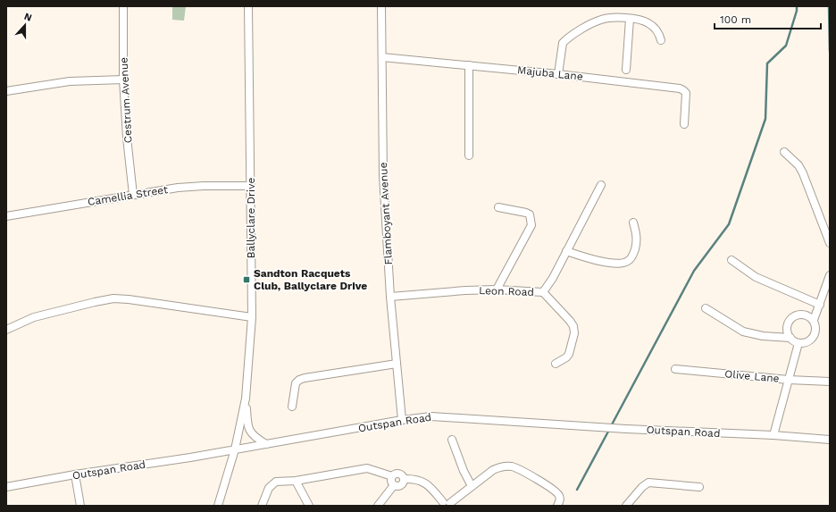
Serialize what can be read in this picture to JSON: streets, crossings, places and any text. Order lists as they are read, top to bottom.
{
  "streets": {
    "street": [
      "Majuba Lane",
      "Cestrum Avenue",
      "Camellia Street",
      "Flamboyant Avenue",
      "Ballyclare Drive",
      "Leon Road",
      "Olive Lane",
      "Outspan Road"
    ]
  },
  "crossings": [
    ["Majuba Lane", "Flamboyant Avenue"],
    ["Cestrum Avenue", "Camellia Street"],
    ["Camellia Street", "Ballyclare Drive"],
    ["Flamboyant Avenue", "Leon Road"],
    ["Flamboyant Avenue", "Outspan Road"],
    ["Ballyclare Drive", "Outspan Road"]
  ],
  "places": {
    "transit": ["Sandton Racquets Club, Ballyclare Drive"]
  },
  "scale_bar": "100 m",
  "north": "top"
}
